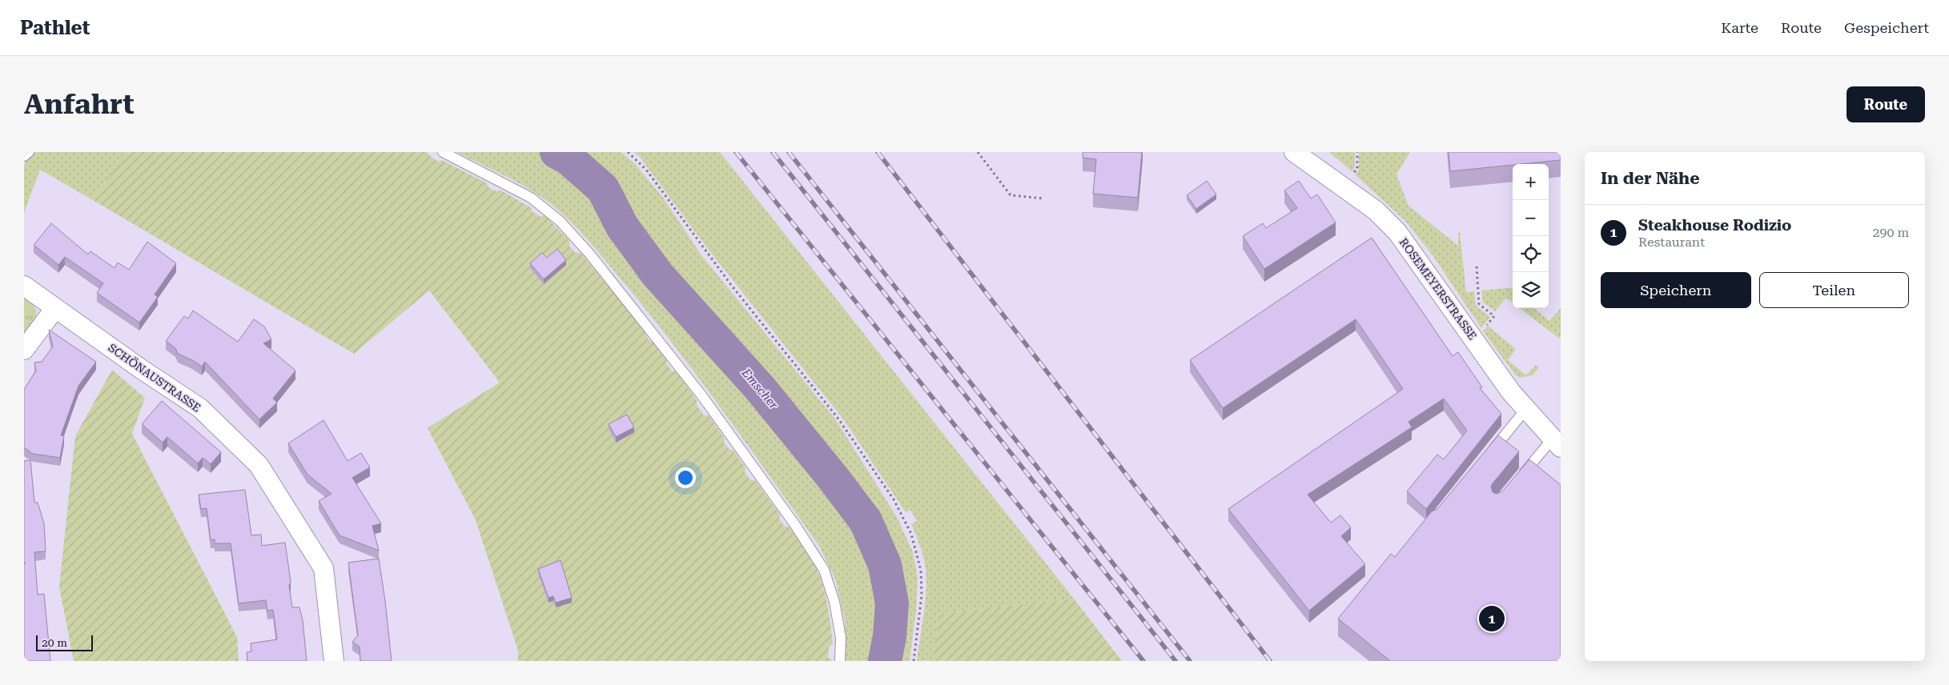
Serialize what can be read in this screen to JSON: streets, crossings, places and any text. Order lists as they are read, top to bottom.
{
  "streets": {
    "street": ["ROSEMEYERSTRASSE", "SCHÖNAUSTRASSE"]
  },
  "water": ["Emscher"],
  "scale_bar": "20 m",
  "page": {
    "header": "Pathlet",
    "nav": ["Karte", "Route", "Gespeichert"],
    "buttons": [
      "Route",
      ["Speichern", "Teilen"]
    ],
    "title": "Anfahrt",
    "heading": "In der Nähe",
    "map_buttons": ["+", "−"],
    "list": [
      {
        "mark": "1",
        "name": "Steakhouse Rodizio",
        "note": "Restaurant",
        "value": "290 m"
      }
    ],
    "pins": "1",
    "scale": "20 m"
  }
}
